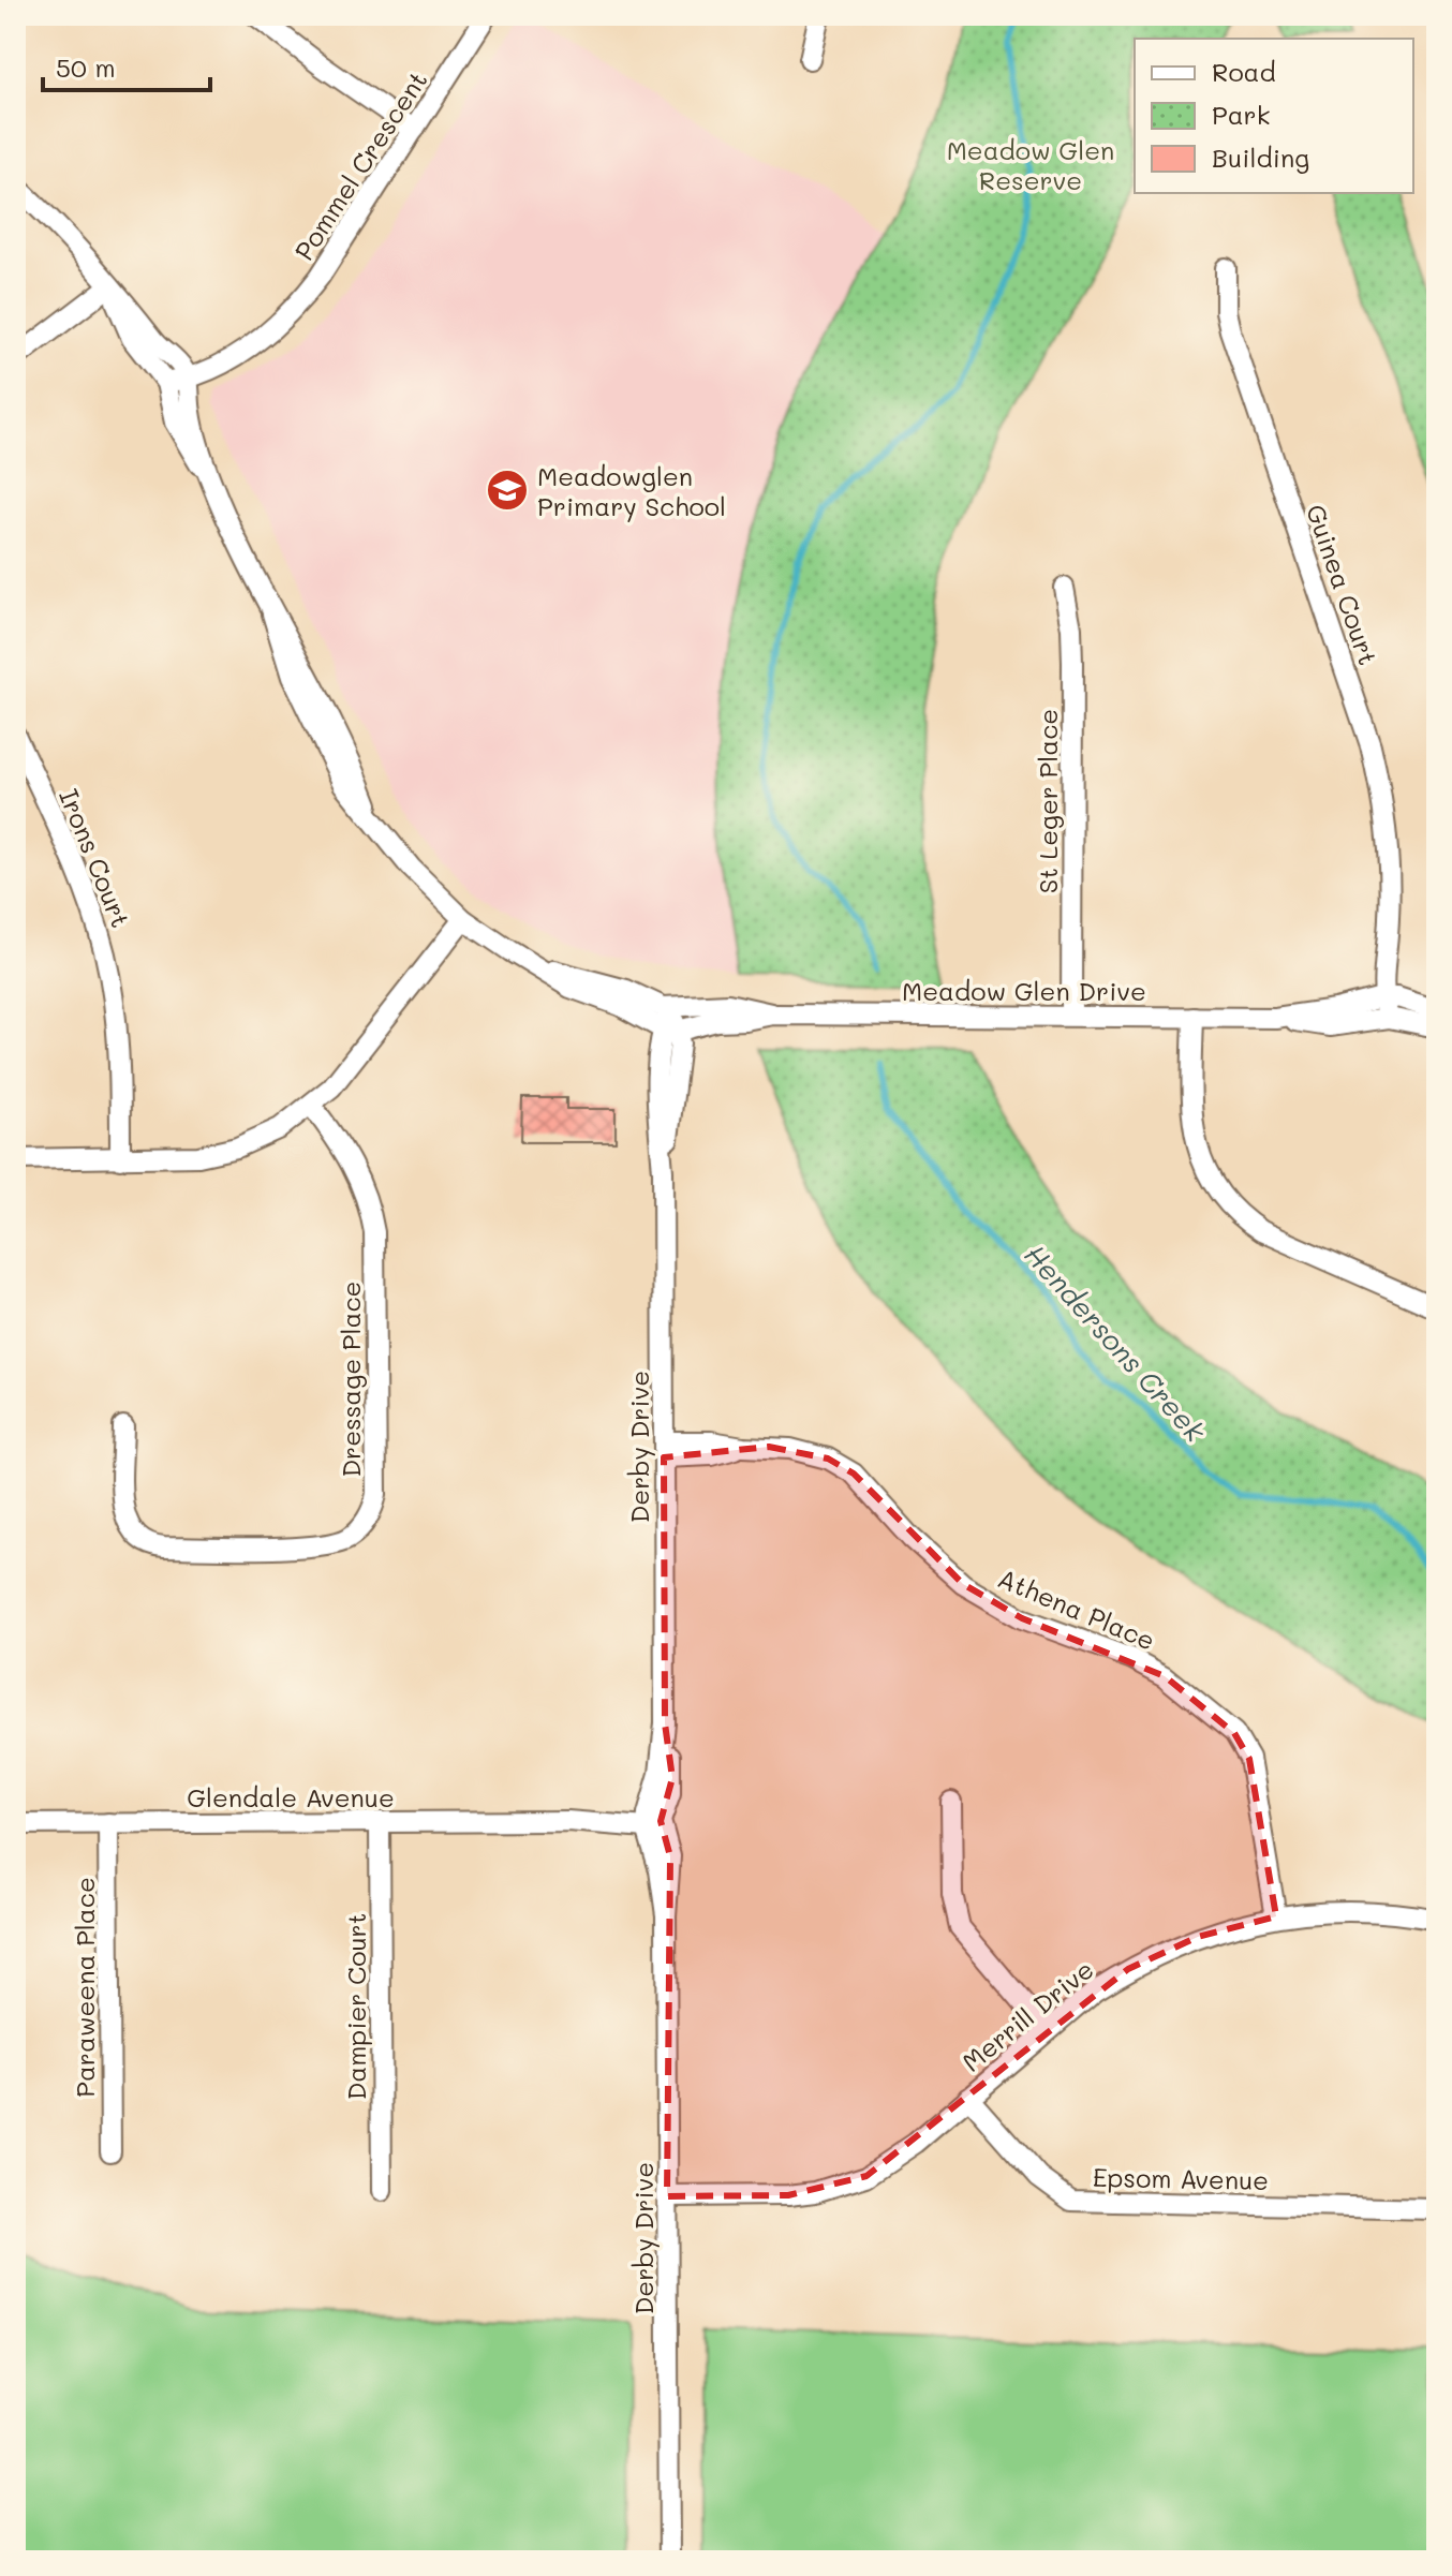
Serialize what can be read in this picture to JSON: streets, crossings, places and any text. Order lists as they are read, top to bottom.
{
  "streets": {
    "street": [
      "Pommel Crescent",
      "Guinea Court",
      "St Leger Place",
      "Irons Court",
      "Meadow Glen Drive",
      "Dressage Place",
      "Derby Drive",
      "Athena Place",
      "Glendale Avenue",
      "Paraweena Place",
      "Dampier Court",
      "Merrill Drive",
      "Epsom Avenue"
    ]
  },
  "crossings": [
    ["Pommel Crescent", "Meadow Glen Drive"],
    ["Guinea Court", "Meadow Glen Drive"],
    ["St Leger Place", "Meadow Glen Drive"],
    ["Meadow Glen Drive", "Derby Drive"],
    ["Derby Drive", "Athena Place"],
    ["Derby Drive", "Glendale Avenue"],
    ["Derby Drive", "Merrill Drive"],
    ["Athena Place", "Merrill Drive"],
    ["Glendale Avenue", "Paraweena Place"],
    ["Glendale Avenue", "Dampier Court"],
    ["Merrill Drive", "Epsom Avenue"]
  ],
  "water": ["Hendersons Creek"],
  "parks": ["Meadow Glen Reserve"],
  "places": {
    "school or university": ["Meadowglen Primary School"]
  },
  "legend": ["Road", "Park", "Building"],
  "scale_bar": "50 m"
}
